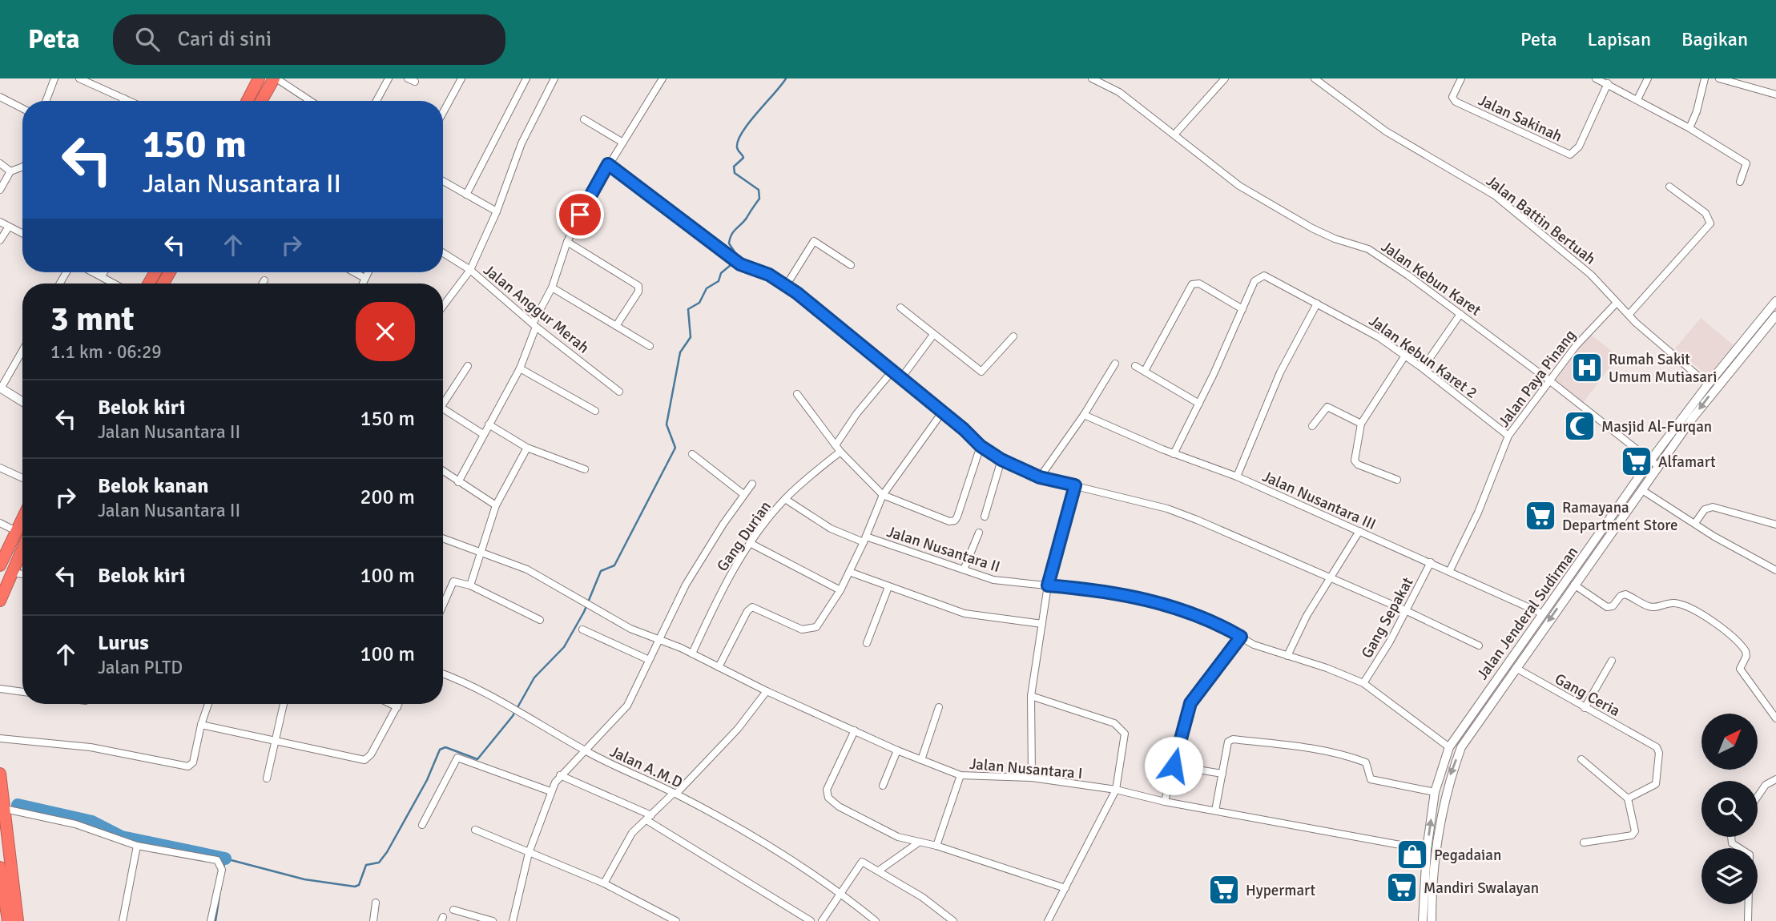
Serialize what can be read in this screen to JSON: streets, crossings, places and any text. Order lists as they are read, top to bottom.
{
  "streets": {
    "street": [
      "Jalan Sakinah",
      "Jalan Battin Bertuah",
      "Jalan Kebun Karet",
      "Jalan Anggur Merah",
      "Jalan Kebun Karet 2",
      "Jalan Paya Pinang",
      "Jalan Nusantara III",
      "Gang Durian",
      "Jalan Nusantara II",
      "Jalan Jenderal Sudirman",
      "Gang Sepakat",
      "Gang Ceria",
      "Jalan A.M.D",
      "Jalan Nusantara I"
    ]
  },
  "crossings": [
    ["Jalan Battin Bertuah", "Jalan Paya Pinang"],
    ["Jalan Battin Bertuah", "Jalan Jenderal Sudirman"],
    ["Jalan Kebun Karet", "Jalan Paya Pinang"],
    ["Jalan Kebun Karet", "Jalan Jenderal Sudirman"],
    ["Jalan Kebun Karet 2", "Jalan Paya Pinang"],
    ["Jalan Paya Pinang", "Jalan Nusantara III"],
    ["Jalan Nusantara III", "Jalan Jenderal Sudirman"],
    ["Jalan Nusantara III", "Gang Sepakat"],
    ["Gang Durian", "Jalan Nusantara II"],
    ["Gang Durian", "Jalan Nusantara I"],
    ["Jalan Nusantara II", "Jalan Jenderal Sudirman"],
    ["Jalan Nusantara II", "Gang Sepakat"],
    ["Jalan Jenderal Sudirman", "Gang Ceria"],
    ["Jalan Jenderal Sudirman", "Jalan Nusantara I"]
  ],
  "places": {
    "hospital": ["Rumah Sakit Umum Mutiasari"],
    "mosque": ["Masjid Al-Furqan"],
    "supermarket": [
      "Alfamart",
      "Ramayana Department Store",
      "Mandiri Swalayan",
      "Hypermart"
    ],
    "shop": ["Pegadaian"]
  },
  "north": "top right",
  "page": {
    "header": "Peta",
    "search": "Cari di sini",
    "nav": ["Peta", "Lapisan", "Bagikan"],
    "turn": ["150 m", "Jalan Nusantara II"],
    "heading": ["3 mnt", "1.1 km · 06:29"],
    "list": [
      {
        "name": "Belok kiri",
        "note": "Jalan Nusantara II",
        "value": "150 m"
      },
      {
        "name": "Belok kanan",
        "note": "Jalan Nusantara II",
        "value": "200 m"
      },
      {
        "name": "Belok kiri",
        "value": "100 m"
      },
      {
        "name": "Lurus",
        "note": "Jalan PLTD",
        "value": "100 m"
      }
    ]
  }
}
